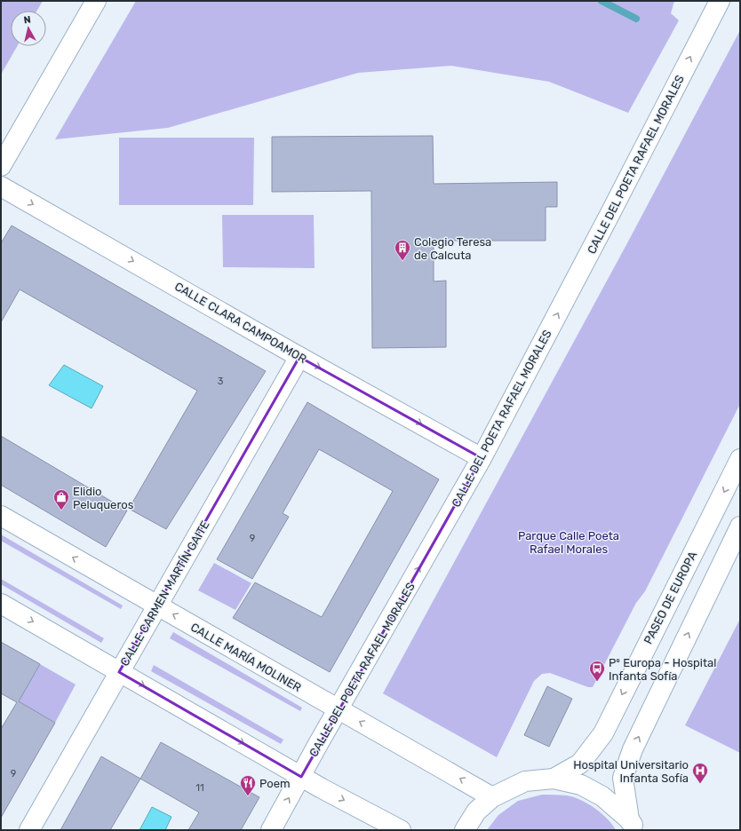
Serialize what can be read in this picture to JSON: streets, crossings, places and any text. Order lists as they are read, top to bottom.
{
  "streets": {
    "street": [
      "CALLE DEL POETA RAFAEL MORALES",
      "CALLE CLARA CAMPOAMOR",
      "CALLE CARMEN MARTÍN GAITE",
      "PASEO DE EUROPA",
      "CALLE MARÍA MOLINER"
    ]
  },
  "crossings": [
    ["CALLE DEL POETA RAFAEL MORALES", "CALLE CLARA CAMPOAMOR"],
    ["CALLE DEL POETA RAFAEL MORALES", "CALLE MARÍA MOLINER"],
    ["CALLE CLARA CAMPOAMOR", "CALLE CARMEN MARTÍN GAITE"],
    ["CALLE CARMEN MARTÍN GAITE", "CALLE MARÍA MOLINER"]
  ],
  "one_way": ["CALLE DEL POETA RAFAEL MORALES", "CALLE CLARA CAMPOAMOR"],
  "parks": ["Parque Calle Poeta Rafael Morales"],
  "places": {
    "building": ["Colegio Teresa de Calcuta"],
    "shop": ["Elidio Peluqueros"],
    "bus stop": ["Pº Europa - Hospital Infanta Sofía"],
    "hospital": ["Hospital Universitario Infanta Sofía"],
    "restaurant": ["Poem"]
  },
  "house_numbers": [
    "3",
    "9",
    "9",
    "11"
  ],
  "north": "top"
}
